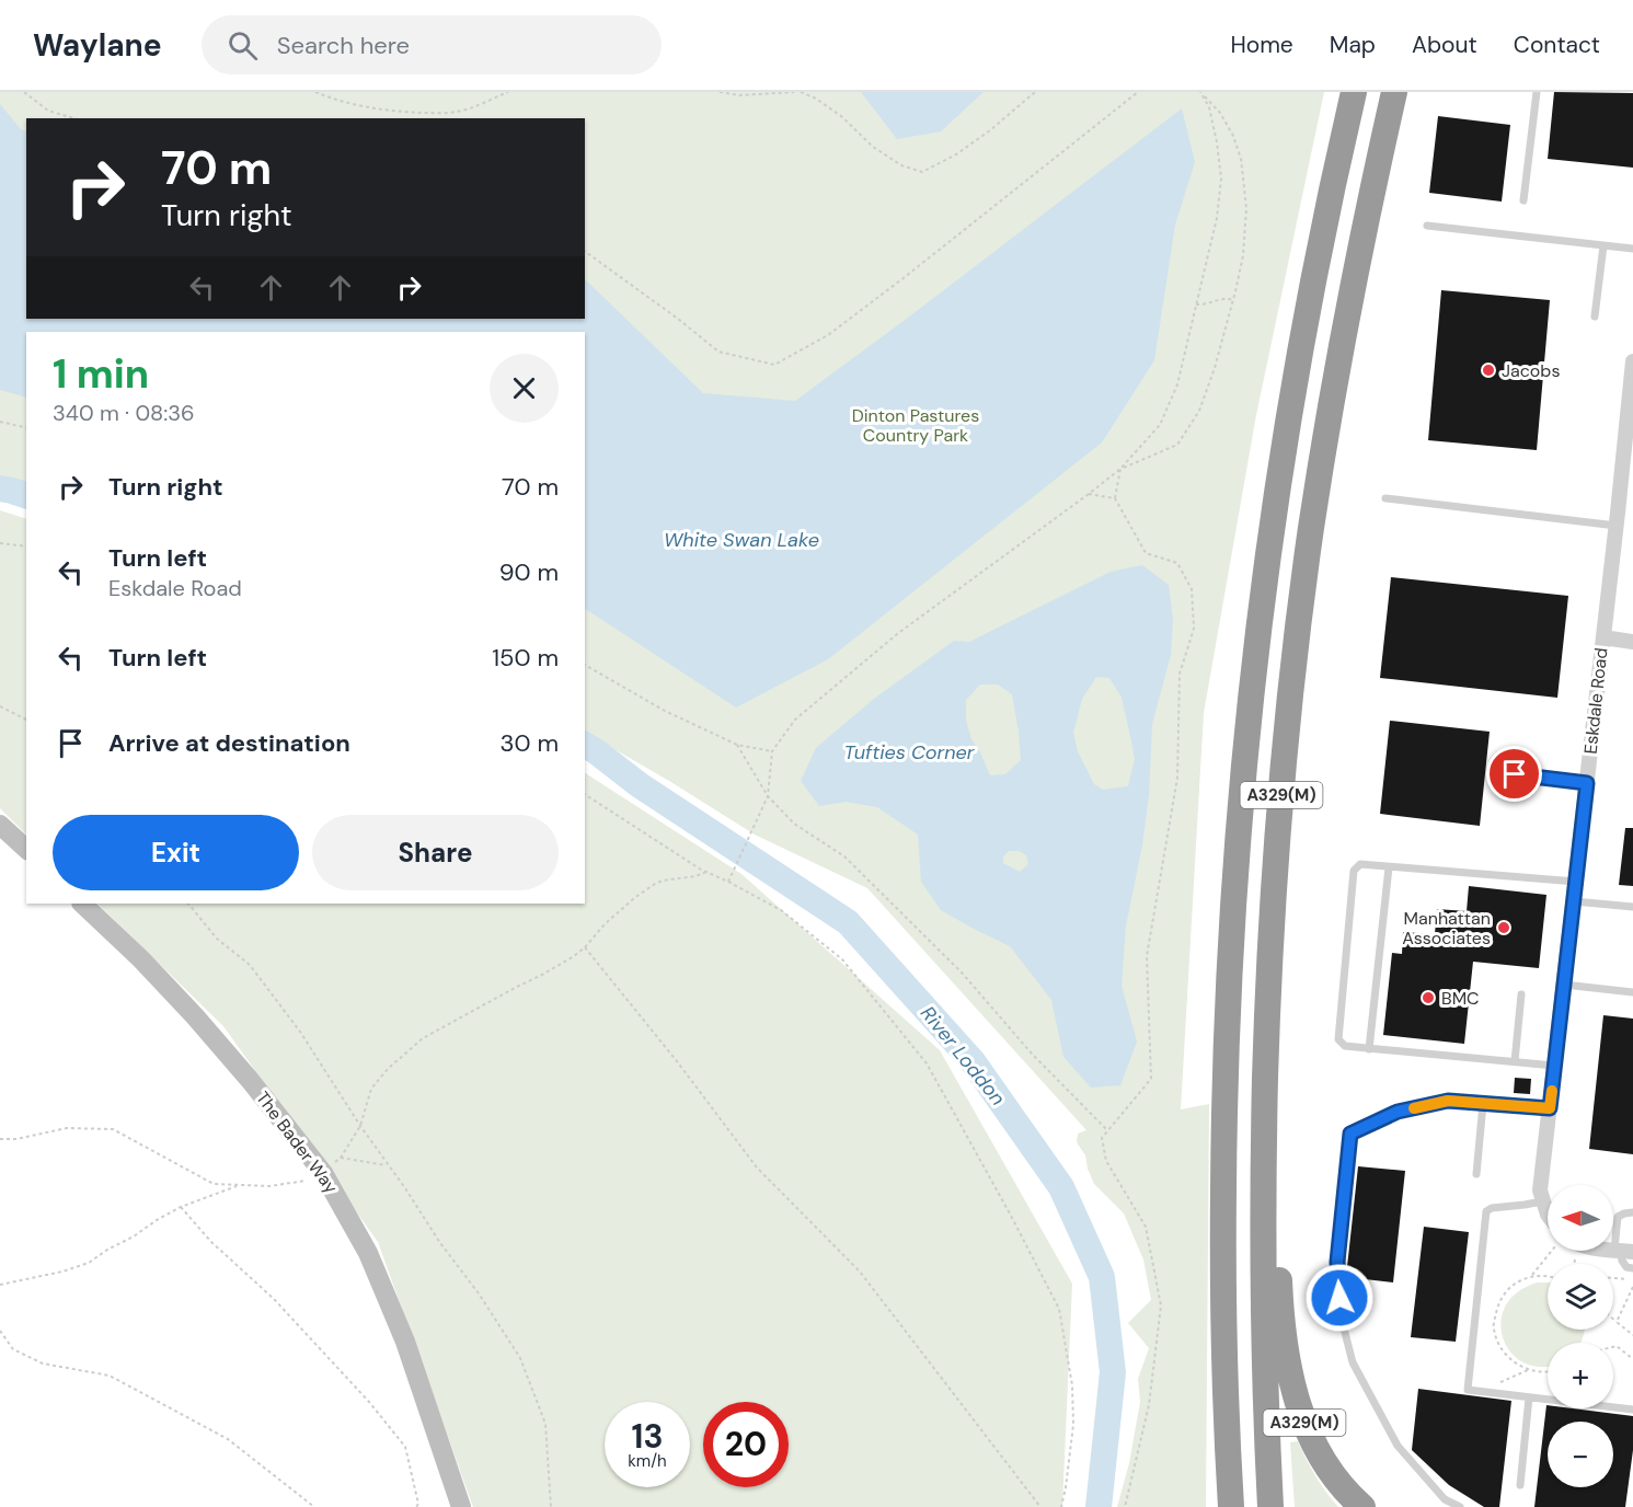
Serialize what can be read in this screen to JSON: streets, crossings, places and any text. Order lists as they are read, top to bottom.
{
  "streets": {
    "highway": ["A329(M)"],
    "street": ["Eskdale Road", "The Bader Way"]
  },
  "water": ["White Swan Lake", "Tufties Corner", "River Loddon"],
  "parks": ["Dinton Pastures Country Park"],
  "places": ["Jacobs", "Manhattan Associates", "BMC"],
  "north": "left",
  "page": {
    "header": "Waylane",
    "search": "Search here",
    "nav": [
      "Home",
      "Map",
      "About",
      "Contact"
    ],
    "turn": ["70 m", "Turn right"],
    "heading": ["1 min", "340 m · 08:36"],
    "list": [
      {
        "name": "Turn right",
        "value": "70 m"
      },
      {
        "name": "Turn left",
        "note": "Eskdale Road",
        "value": "90 m"
      },
      {
        "name": "Turn left",
        "value": "150 m"
      },
      {
        "name": "Arrive at destination",
        "value": "30 m"
      }
    ],
    "buttons": ["Exit", "Share"],
    "map_buttons": ["+", "−"],
    "speed": "13 km/h",
    "limit": "20"
  }
}
